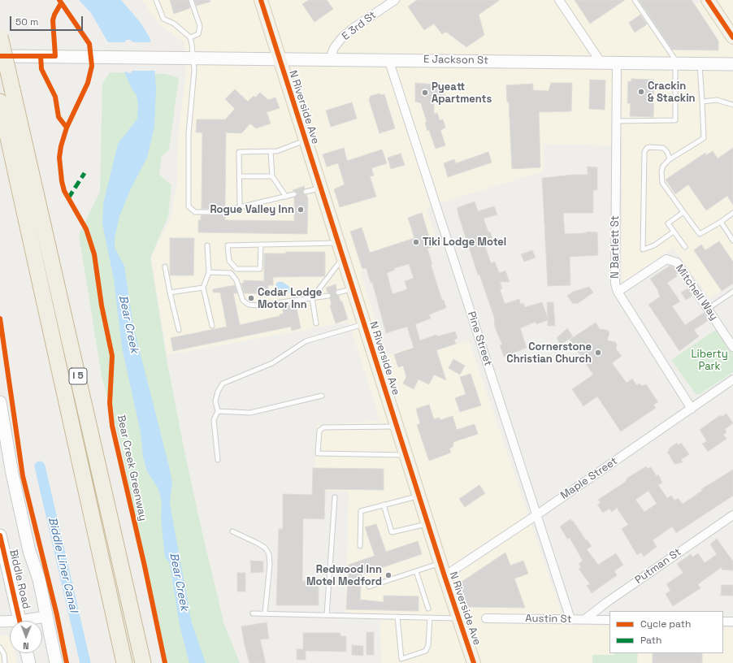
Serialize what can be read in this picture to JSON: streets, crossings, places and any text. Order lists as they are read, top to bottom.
{
  "streets": {
    "highway": ["I 5"],
    "main road": ["E Jackson St", "N Riverside Ave", "Biddle Road"],
    "street": [
      "E 3rd St",
      "N Bartlett St",
      "Mitchell Way",
      "Pine Street",
      "Maple Street",
      "Putman St",
      "Austin St"
    ],
    "cycle path": ["Bear Creek Greenway"]
  },
  "crossings": [
    ["E 3rd St", "E Jackson St"],
    ["E Jackson St", "N Riverside Ave"],
    ["E Jackson St", "N Bartlett St"],
    ["E Jackson St", "Pine Street"],
    ["N Riverside Ave", "Maple Street"],
    ["N Bartlett St", "Mitchell Way"],
    ["N Bartlett St", "Maple Street"],
    ["Pine Street", "Maple Street"],
    ["Pine Street", "Austin St"],
    ["Putman St", "Austin St"]
  ],
  "water": ["Bear Creek", "Biddle Liner Canal"],
  "parks": ["Liberty Park"],
  "places": [
    "Crackin & Stackin",
    "Pyeatt Apartments",
    "Rogue Valley Inn",
    "Tiki Lodge Motel",
    "Cedar Lodge Motor Inn",
    "Cornerstone Christian Church",
    "Redwood Inn Motel Medford"
  ],
  "legend": ["Cycle path", "Path"],
  "scale_bar": "50 m",
  "north": "bottom"
}
